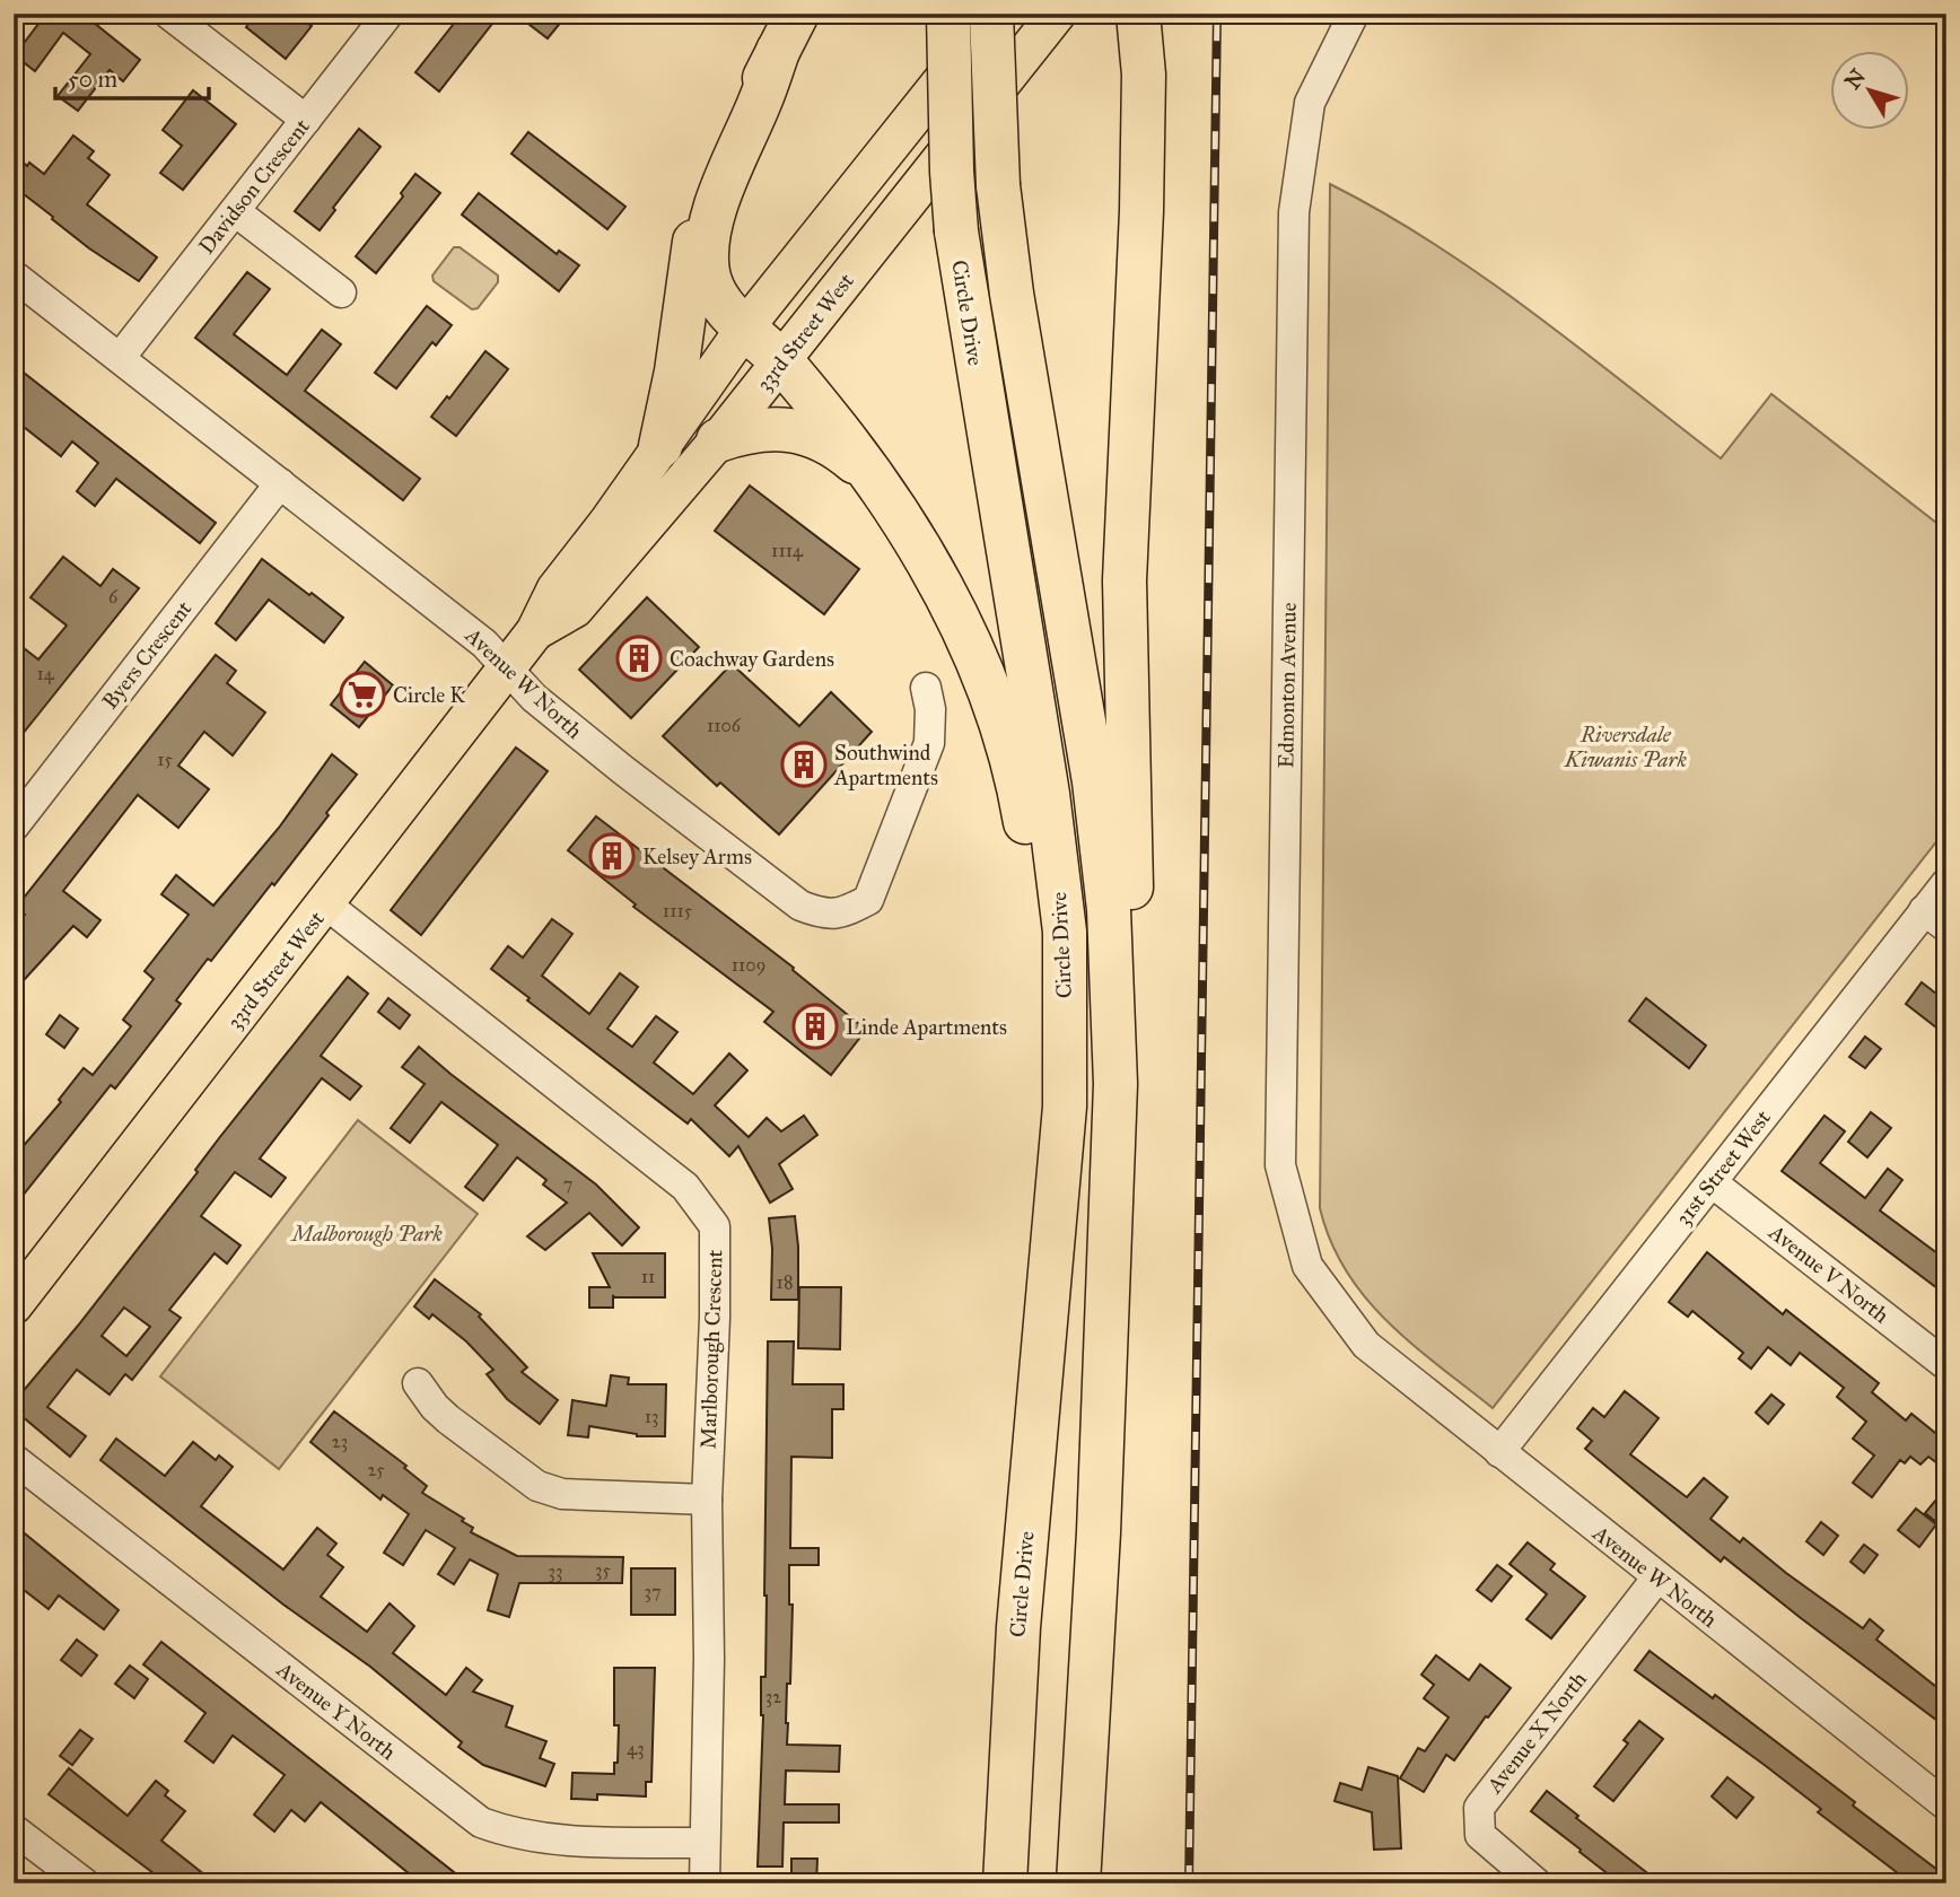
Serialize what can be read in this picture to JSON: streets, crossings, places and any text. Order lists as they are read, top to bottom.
{
  "streets": {
    "highway": ["Circle Drive"],
    "main road": ["33rd Street West"],
    "street": [
      "Davidson Crescent",
      "Byers Crescent",
      "Avenue W North",
      "Edmonton Avenue",
      "31st Street West",
      "Avenue V North",
      "Marlborough Crescent",
      "Avenue Y North",
      "Avenue X North"
    ]
  },
  "crossings": [
    ["Davidson Crescent", "Avenue W North"],
    ["33rd Street West", "Avenue W North"],
    ["33rd Street West", "Marlborough Crescent"],
    ["Byers Crescent", "Avenue W North"],
    ["Avenue W North", "Edmonton Avenue"],
    ["Avenue W North", "31st Street West"],
    ["Avenue W North", "Avenue X North"],
    ["31st Street West", "Avenue V North"],
    ["Marlborough Crescent", "Avenue Y North"]
  ],
  "parks": ["Riversdale Kiwanis Park", "Malborough Park"],
  "places": {
    "building": [
      "Coachway Gardens",
      "Southwind Apartments",
      "Kelsey Arms",
      "Linde Apartments"
    ],
    "supermarket": ["Circle K"]
  },
  "house_numbers": [
    "1114",
    "6",
    "14",
    "1106",
    "15",
    "1115",
    "1109",
    "7",
    "11",
    "18",
    "13",
    "23",
    "25",
    "35",
    "33",
    "37",
    "32",
    "43"
  ],
  "scale_bar": "50 m",
  "north": "top left"
}
